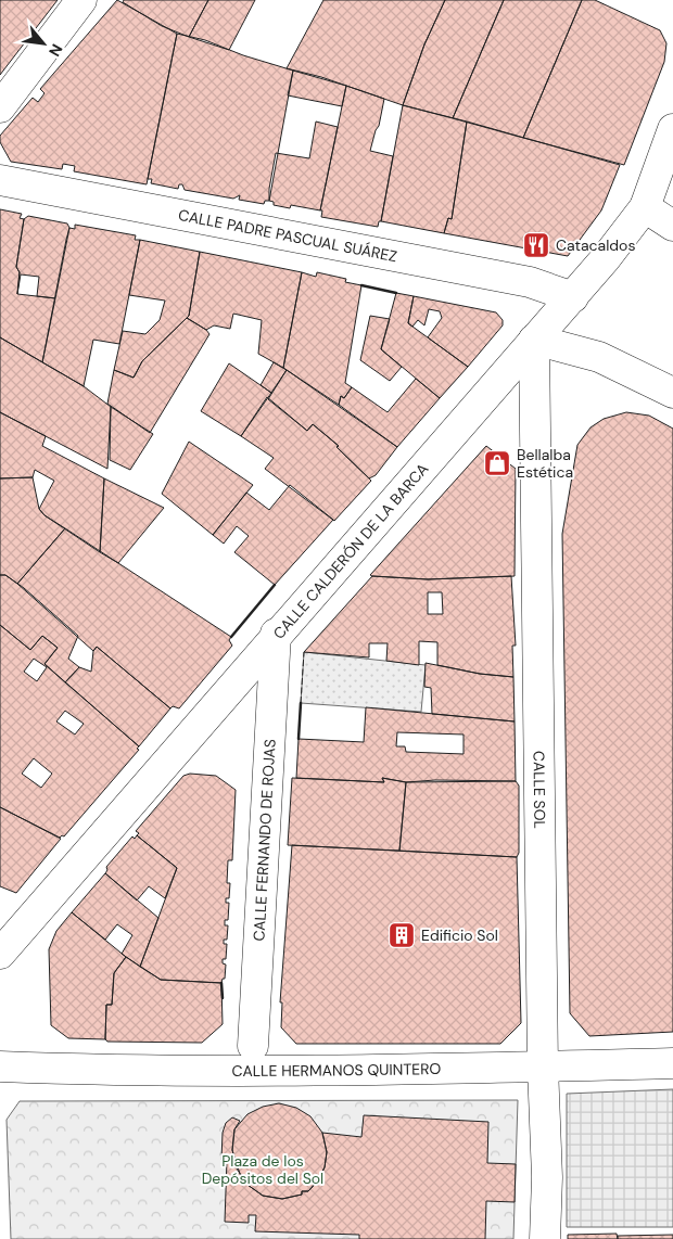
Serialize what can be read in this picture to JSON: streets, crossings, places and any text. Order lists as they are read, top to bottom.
{
  "streets": {
    "street": [
      "CALLE PADRE PASCUAL SUÁREZ",
      "CALLE CALDERÓN DE LA BARCA",
      "CALLE SOL",
      "CALLE FERNANDO DE ROJAS",
      "CALLE HERMANOS QUINTERO"
    ]
  },
  "crossings": [
    ["CALLE PADRE PASCUAL SUÁREZ", "CALLE CALDERÓN DE LA BARCA"],
    ["CALLE CALDERÓN DE LA BARCA", "CALLE SOL"],
    ["CALLE CALDERÓN DE LA BARCA", "CALLE FERNANDO DE ROJAS"],
    ["CALLE SOL", "CALLE HERMANOS QUINTERO"]
  ],
  "parks": ["Plaza de los Depósitos del Sol"],
  "places": {
    "restaurant": ["Catacaldos"],
    "shop": ["Bellalba Estética"],
    "building": ["Edificio Sol"]
  },
  "north": "bottom right"
}
